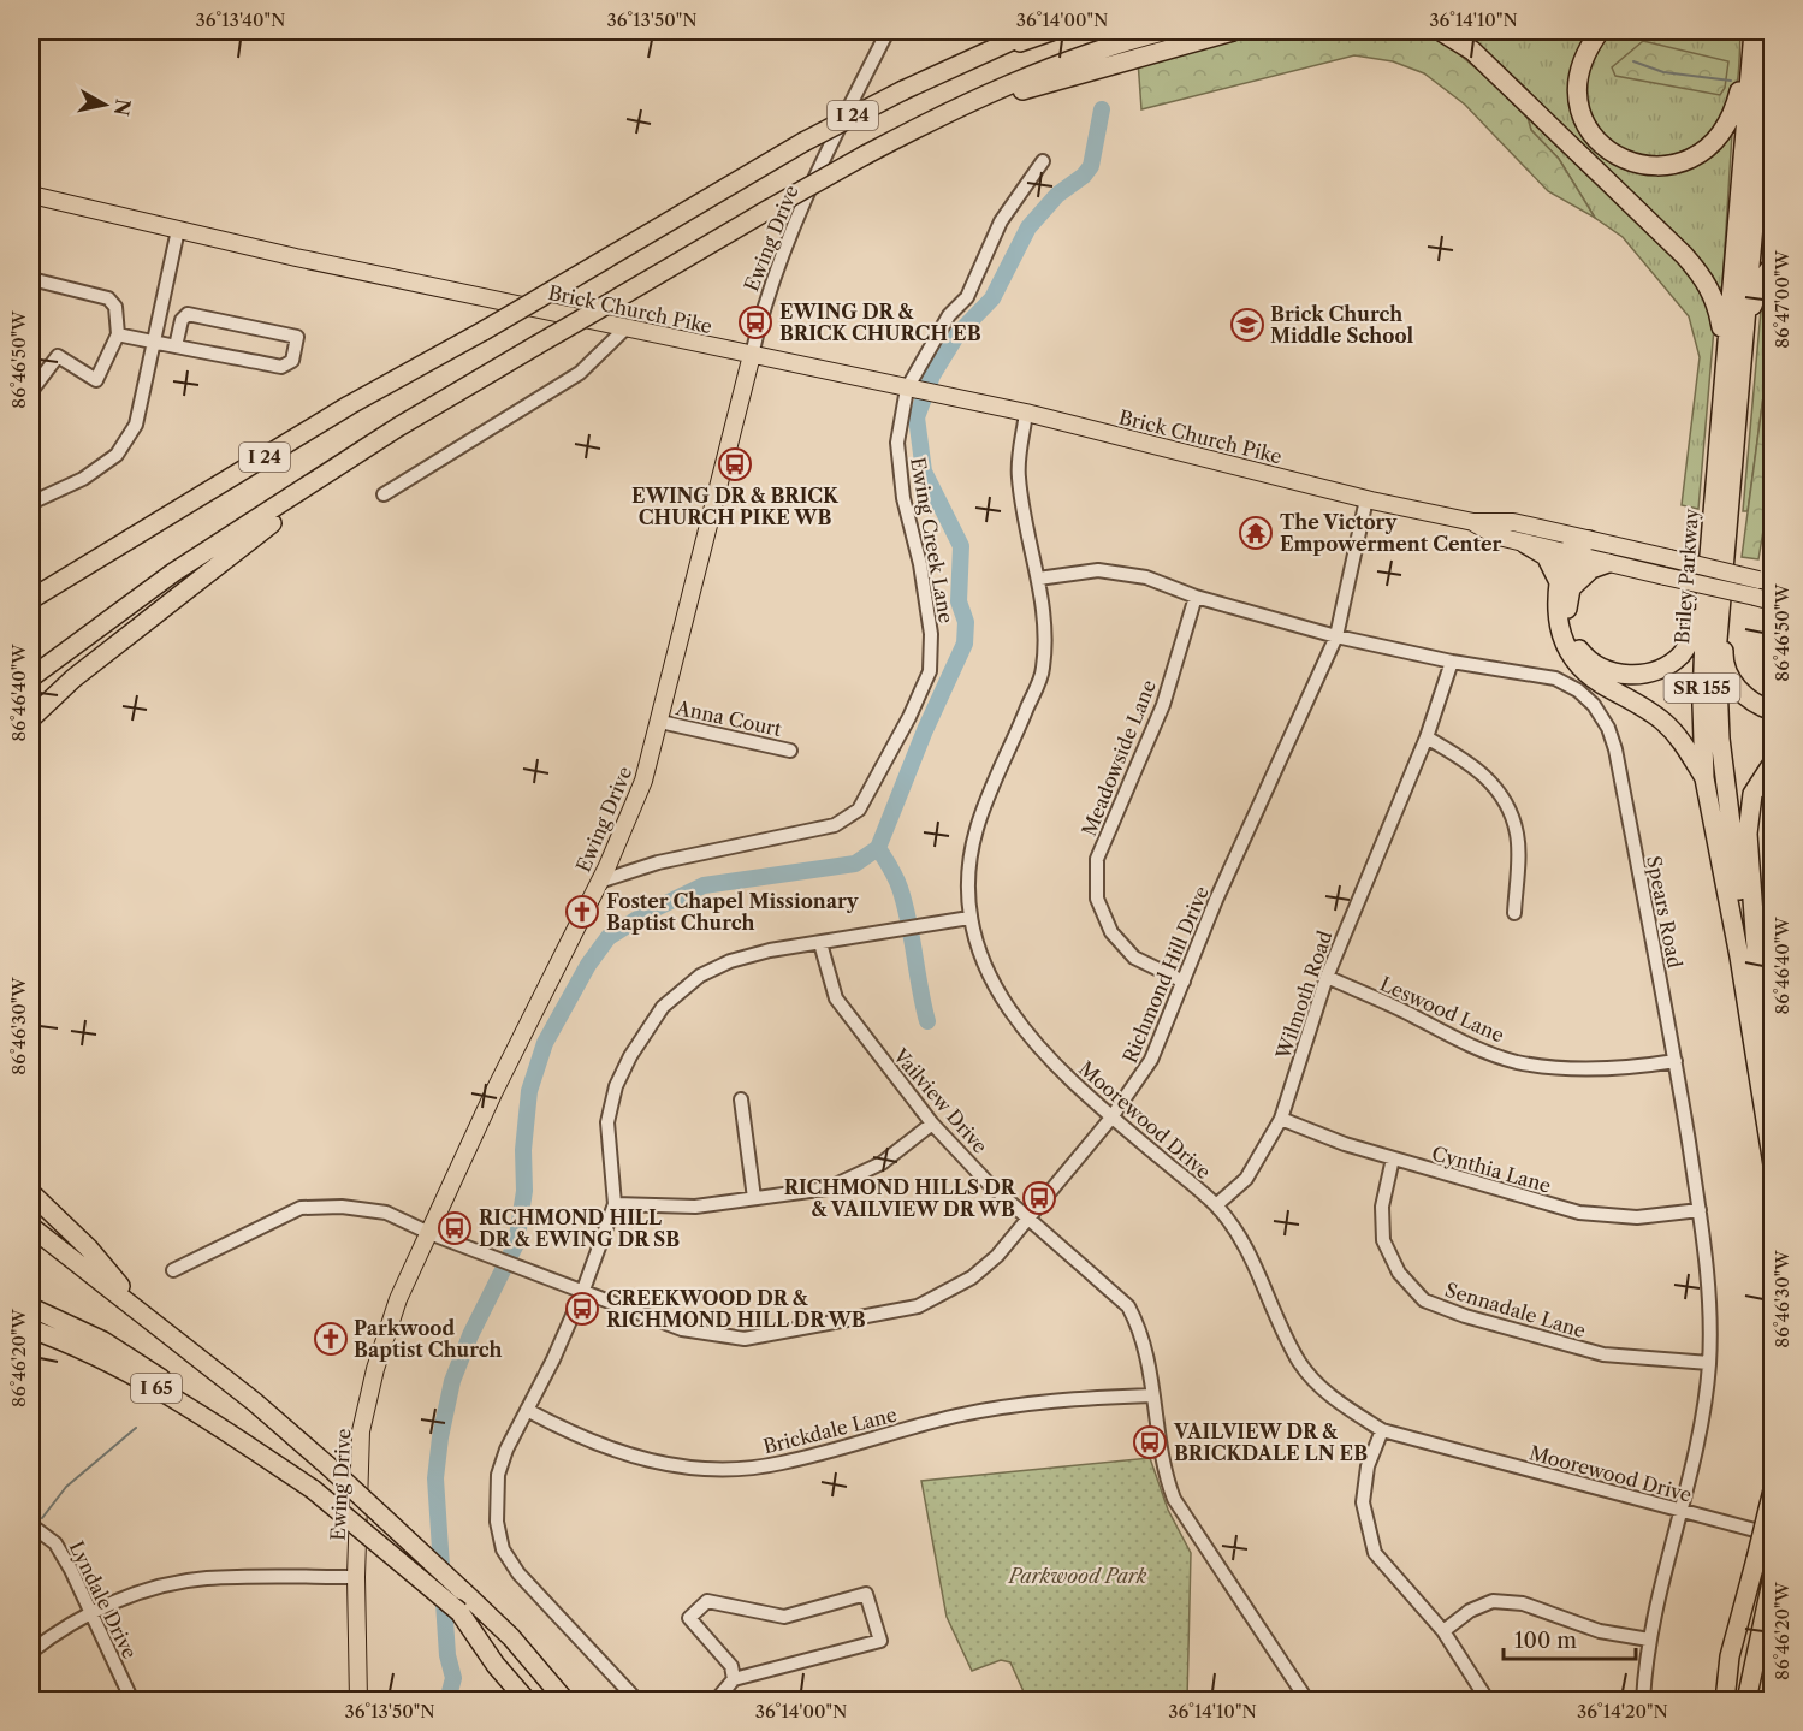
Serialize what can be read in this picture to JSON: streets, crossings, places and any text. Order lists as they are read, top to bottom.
{
  "streets": {
    "highway": [
      "I 24",
      "Briley Parkway",
      "SR 155",
      "I 65"
    ],
    "main road": ["Ewing Drive", "Brick Church Pike"],
    "street": [
      "Ewing Creek Lane",
      "Anna Court",
      "Meadowside Lane",
      "Spears Road",
      "Richmond Hill Drive",
      "Wilmoth Road",
      "Leswood Lane",
      "Vailview Drive",
      "Moorewood Drive",
      "Cynthia Lane",
      "Sennadale Lane",
      "Brickdale Lane",
      "Lyndale Drive"
    ]
  },
  "crossings": [
    ["Ewing Drive", "Brick Church Pike"],
    ["Ewing Drive", "Ewing Creek Lane"],
    ["Ewing Drive", "Anna Court"],
    ["Ewing Drive", "Richmond Hill Drive"],
    ["Brick Church Pike", "Ewing Creek Lane"],
    ["Brick Church Pike", "Richmond Hill Drive"],
    ["Brick Church Pike", "Moorewood Drive"],
    ["Meadowside Lane", "Spears Road"],
    ["Meadowside Lane", "Richmond Hill Drive"],
    ["Spears Road", "Richmond Hill Drive"],
    ["Spears Road", "Wilmoth Road"],
    ["Spears Road", "Leswood Lane"],
    ["Spears Road", "Moorewood Drive"],
    ["Spears Road", "Cynthia Lane"],
    ["Spears Road", "Sennadale Lane"],
    ["Richmond Hill Drive", "Vailview Drive"],
    ["Richmond Hill Drive", "Moorewood Drive"],
    ["Wilmoth Road", "Leswood Lane"],
    ["Wilmoth Road", "Moorewood Drive"],
    ["Wilmoth Road", "Cynthia Lane"],
    ["Vailview Drive", "Brickdale Lane"],
    ["Cynthia Lane", "Sennadale Lane"]
  ],
  "parks": ["Parkwood Park"],
  "places": {
    "bus stop": [
      "EWING DR & BRICK CHURCH EB",
      "EWING DR & BRICK CHURCH PIKE WB",
      "RICHMOND HILLS DR & VAILVIEW DR WB",
      "RICHMOND HILL DR & EWING DR SB",
      "CREEKWOOD DR & RICHMOND HILL DR WB",
      "VAILVIEW DR & BRICKDALE LN EB"
    ],
    "school or university": ["Brick Church Middle School"],
    "temple": ["The Victory Empowerment Center"],
    "church": ["Foster Chapel Missionary Baptist Church", "Parkwood Baptist Church"]
  },
  "scale_bar": "100 m",
  "north": "right",
  "coordinates": [
    "36°13'40\"N",
    "36°13'50\"N",
    "36°14'00\"N",
    "36°14'10\"N",
    "86°47'00\"W",
    "86°46'50\"W",
    "86°46'40\"W",
    "86°46'30\"W",
    "86°46'20\"W",
    "36°14'20\"N"
  ]
}
